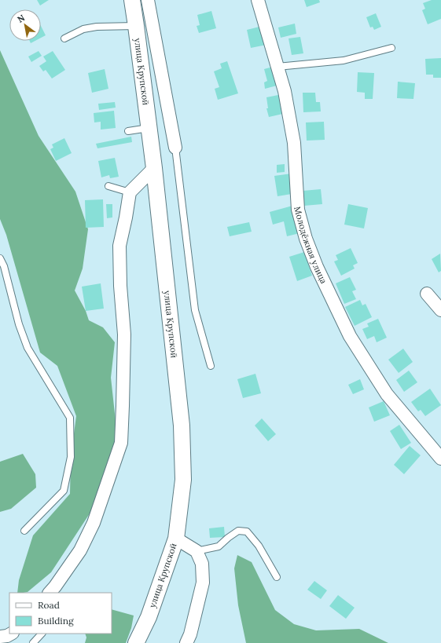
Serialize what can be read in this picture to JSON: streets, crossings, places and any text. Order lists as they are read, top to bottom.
{
  "streets": {
    "street": ["улица Крупской", "Молодёжная улица"]
  },
  "legend": ["Road", "Building"],
  "north": "top left"
}
